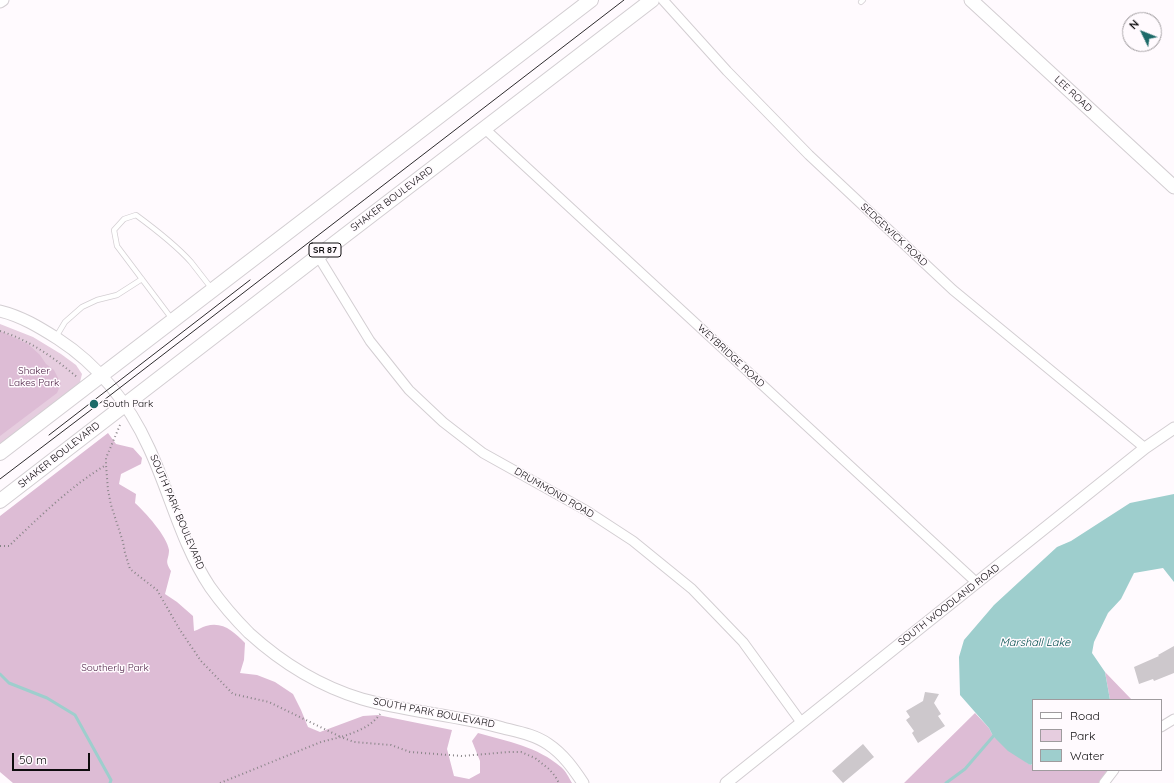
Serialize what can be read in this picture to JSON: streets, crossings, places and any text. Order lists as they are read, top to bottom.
{
  "streets": {
    "main road": ["LEE ROAD", "SHAKER BOULEVARD", "SR 87"],
    "street": [
      "SEDGEWICK ROAD",
      "WEYBRIDGE ROAD",
      "DRUMMOND ROAD",
      "SOUTH PARK BOULEVARD",
      "SOUTH WOODLAND ROAD"
    ]
  },
  "crossings": [
    ["SHAKER BOULEVARD", "WEYBRIDGE ROAD"],
    ["SHAKER BOULEVARD", "DRUMMOND ROAD"],
    ["SHAKER BOULEVARD", "SOUTH PARK BOULEVARD"],
    ["SEDGEWICK ROAD", "SOUTH WOODLAND ROAD"],
    ["WEYBRIDGE ROAD", "SOUTH WOODLAND ROAD"],
    ["DRUMMOND ROAD", "SOUTH WOODLAND ROAD"]
  ],
  "water": ["Marshall Lake"],
  "parks": ["Shaker Lakes Park", "Southerly Park"],
  "places": ["South Park"],
  "legend": ["Road", "Park", "Water"],
  "scale_bar": "50 m",
  "north": "top left"
}
